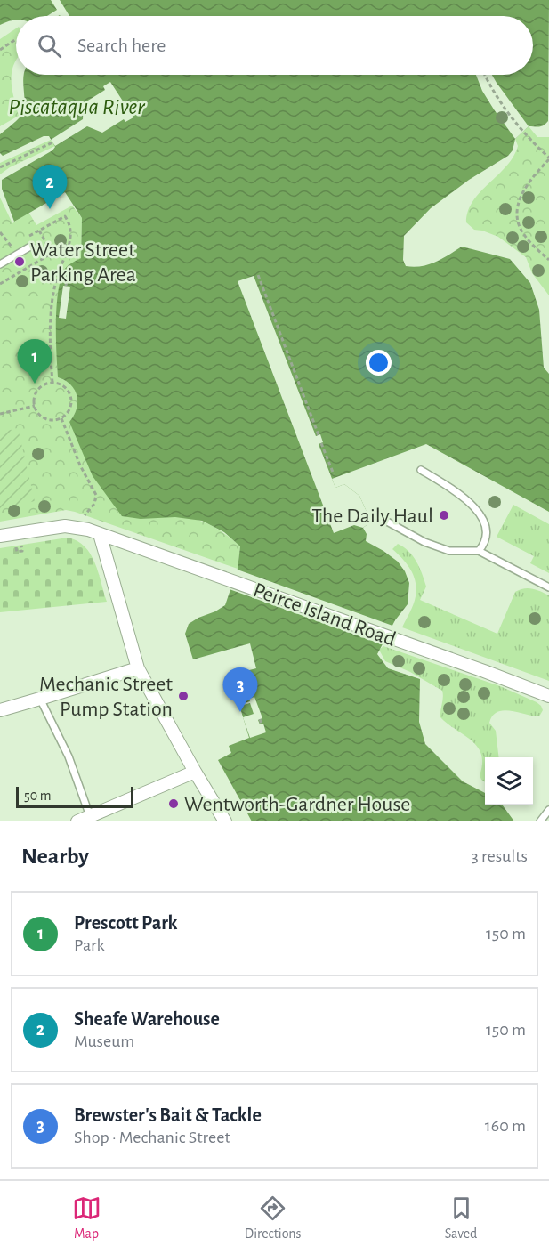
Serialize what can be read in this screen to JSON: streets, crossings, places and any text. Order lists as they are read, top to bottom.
{
  "streets": {
    "street": ["Peirce Island Road"]
  },
  "water": ["Piscataqua River"],
  "places": [
    "Water Street Parking Area",
    "The Daily Haul",
    "Mechanic Street Pump Station",
    "Wentworth-Gardner House"
  ],
  "scale_bar": "50 m",
  "page": {
    "search": "Search here",
    "pins": ["2", "1", "3"],
    "scale": "50 m",
    "heading": ["Nearby", "3 results"],
    "list": [
      {
        "mark": "1",
        "name": "Prescott Park",
        "note": "Park",
        "value": "150 m"
      },
      {
        "mark": "2",
        "name": "Sheafe Warehouse",
        "note": "Museum",
        "value": "150 m"
      },
      {
        "mark": "3",
        "name": "Brewster's Bait & Tackle",
        "note": "Shop · Mechanic Street",
        "value": "160 m"
      }
    ],
    "nav": ["Map", "Directions", "Saved"]
  }
}
